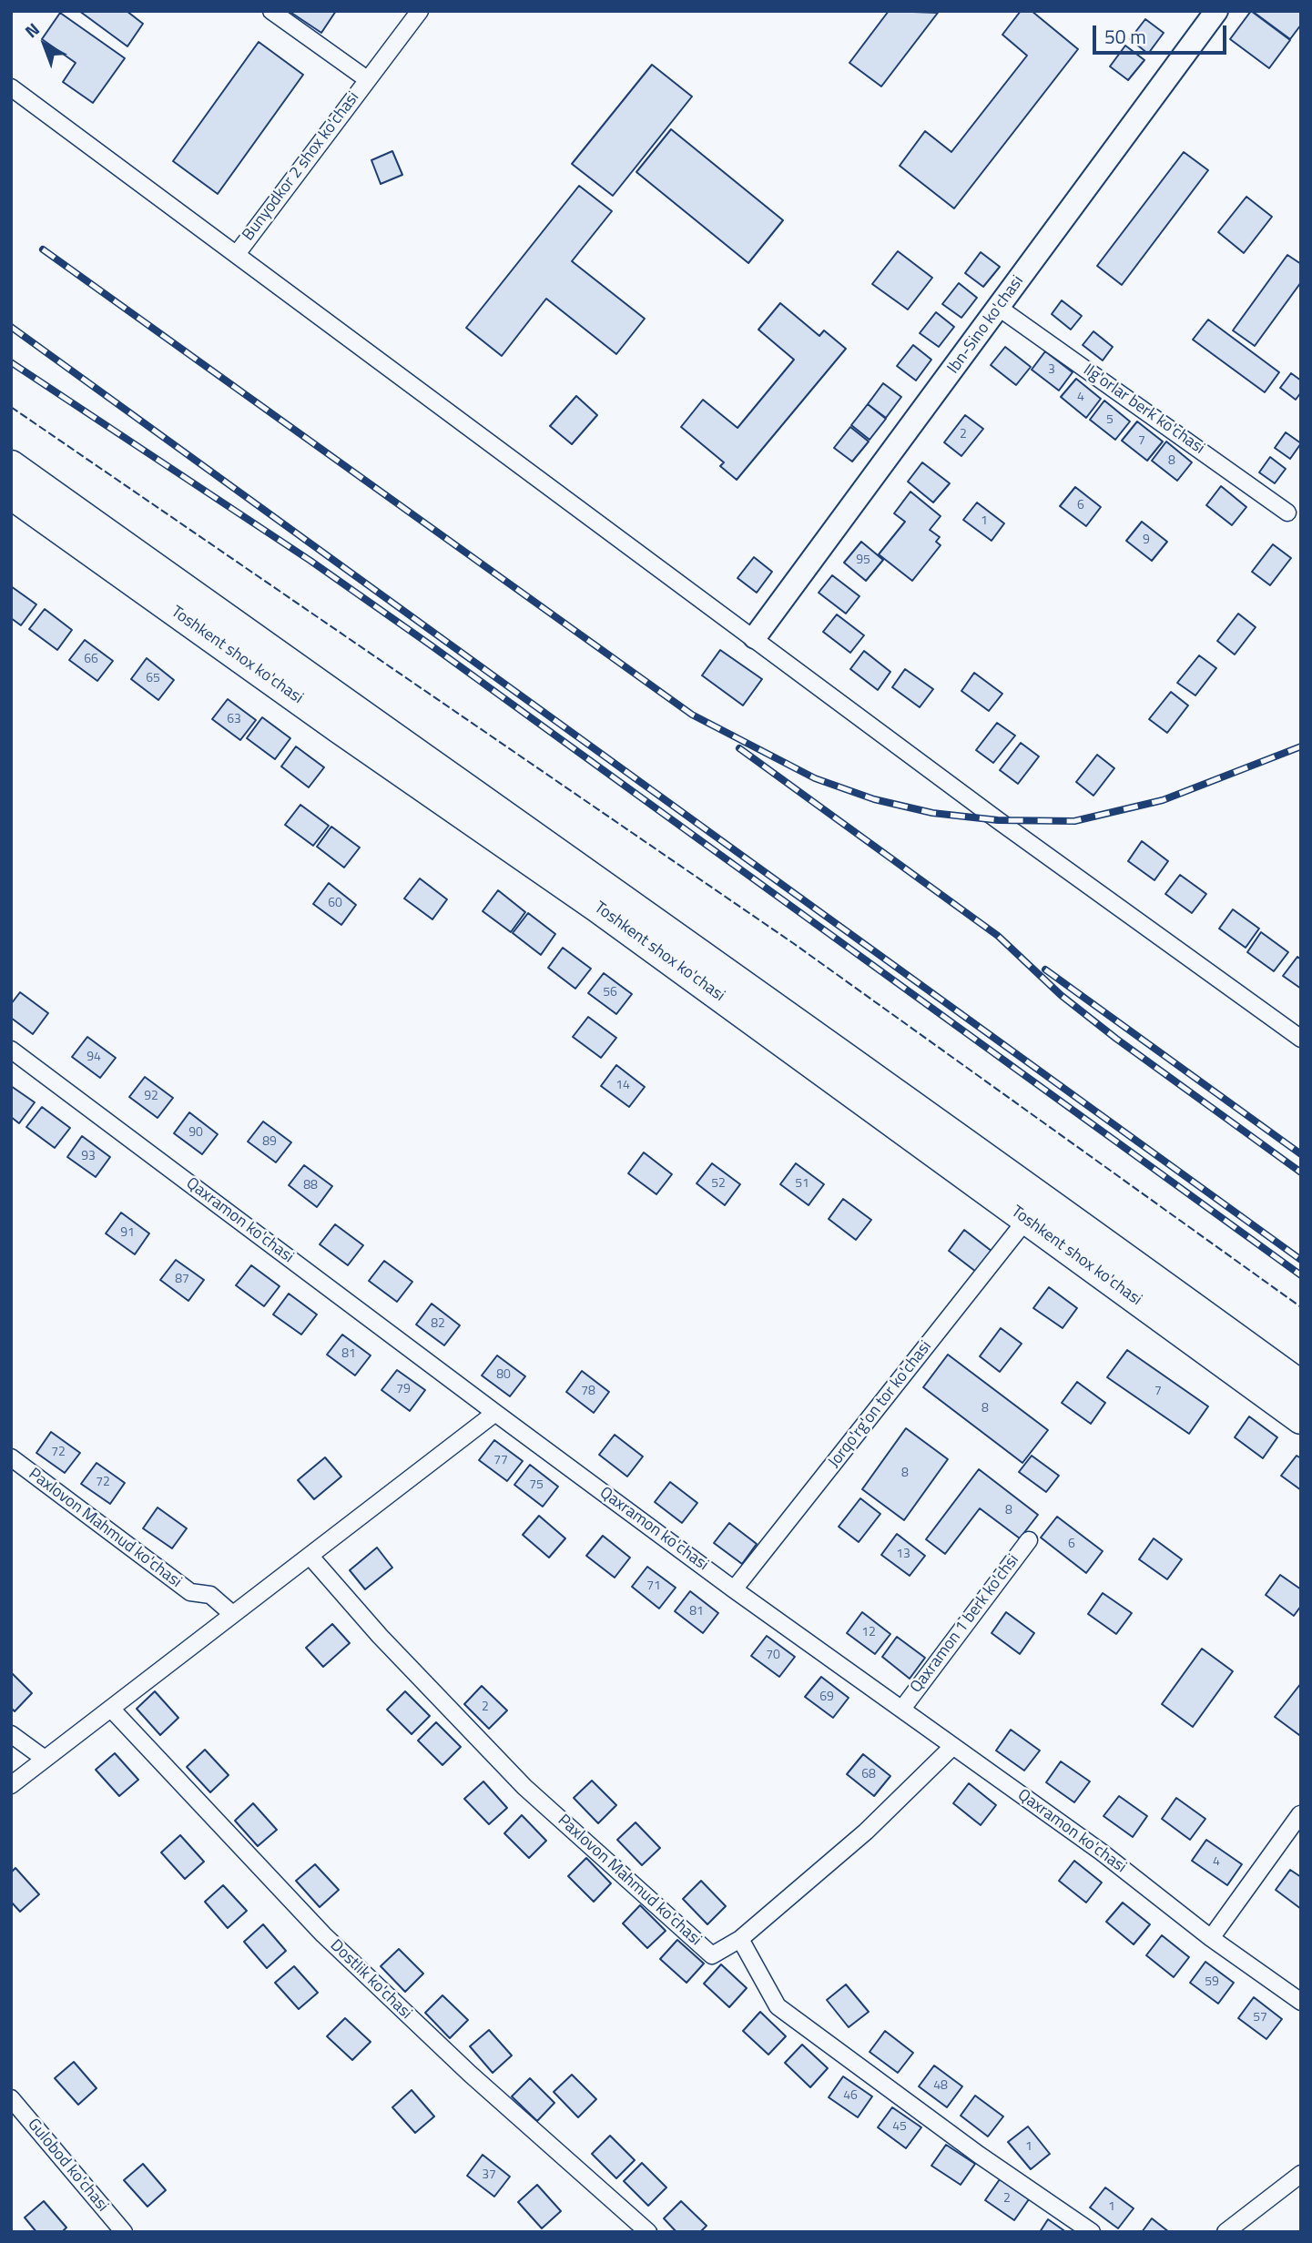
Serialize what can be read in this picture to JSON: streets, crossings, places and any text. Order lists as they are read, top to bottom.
{
  "streets": {
    "highway": ["Toshkent shox ko'chasi"],
    "main road": ["Ibn-Sino ko'chasi"],
    "street": [
      "Bunyodkor 2 shox ko'chasi",
      "Ilg'orlar berk ko'chasi",
      "Qaxramon ko'chasi",
      "Jorqo'rg'on tor ko'chasi",
      "Paxlovon Mahmud ko'chasi",
      "Qaxramon 1 berk ko'chsi",
      "Dostlik ko'chasi",
      "Gulobod ko'chasi"
    ]
  },
  "crossings": [
    ["Ibn-Sino ko'chasi", "Ilg'orlar berk ko'chasi"],
    ["Toshkent shox ko'chasi", "Jorqo'rg'on tor ko'chasi"],
    ["Qaxramon ko'chasi", "Jorqo'rg'on tor ko'chasi"],
    ["Qaxramon ko'chasi", "Qaxramon 1 berk ko'chsi"]
  ],
  "house_numbers": [
    "3",
    "4",
    "5",
    "2",
    "7",
    "8",
    "6",
    "1",
    "9",
    "95",
    "66",
    "65",
    "63",
    "60",
    "56",
    "94",
    "14",
    "92",
    "90",
    "89",
    "93",
    "52",
    "51",
    "88",
    "91",
    "87",
    "82",
    "81",
    "80",
    "79",
    "78",
    "7",
    "8",
    "72",
    "77",
    "8",
    "72",
    "75",
    "8",
    "6",
    "13",
    "71",
    "81",
    "12",
    "70",
    "69",
    "2",
    "68",
    "4",
    "59",
    "57",
    "48",
    "46",
    "45",
    "1",
    "37",
    "2",
    "1"
  ],
  "scale_bar": "50 m",
  "north": "top left"
}
